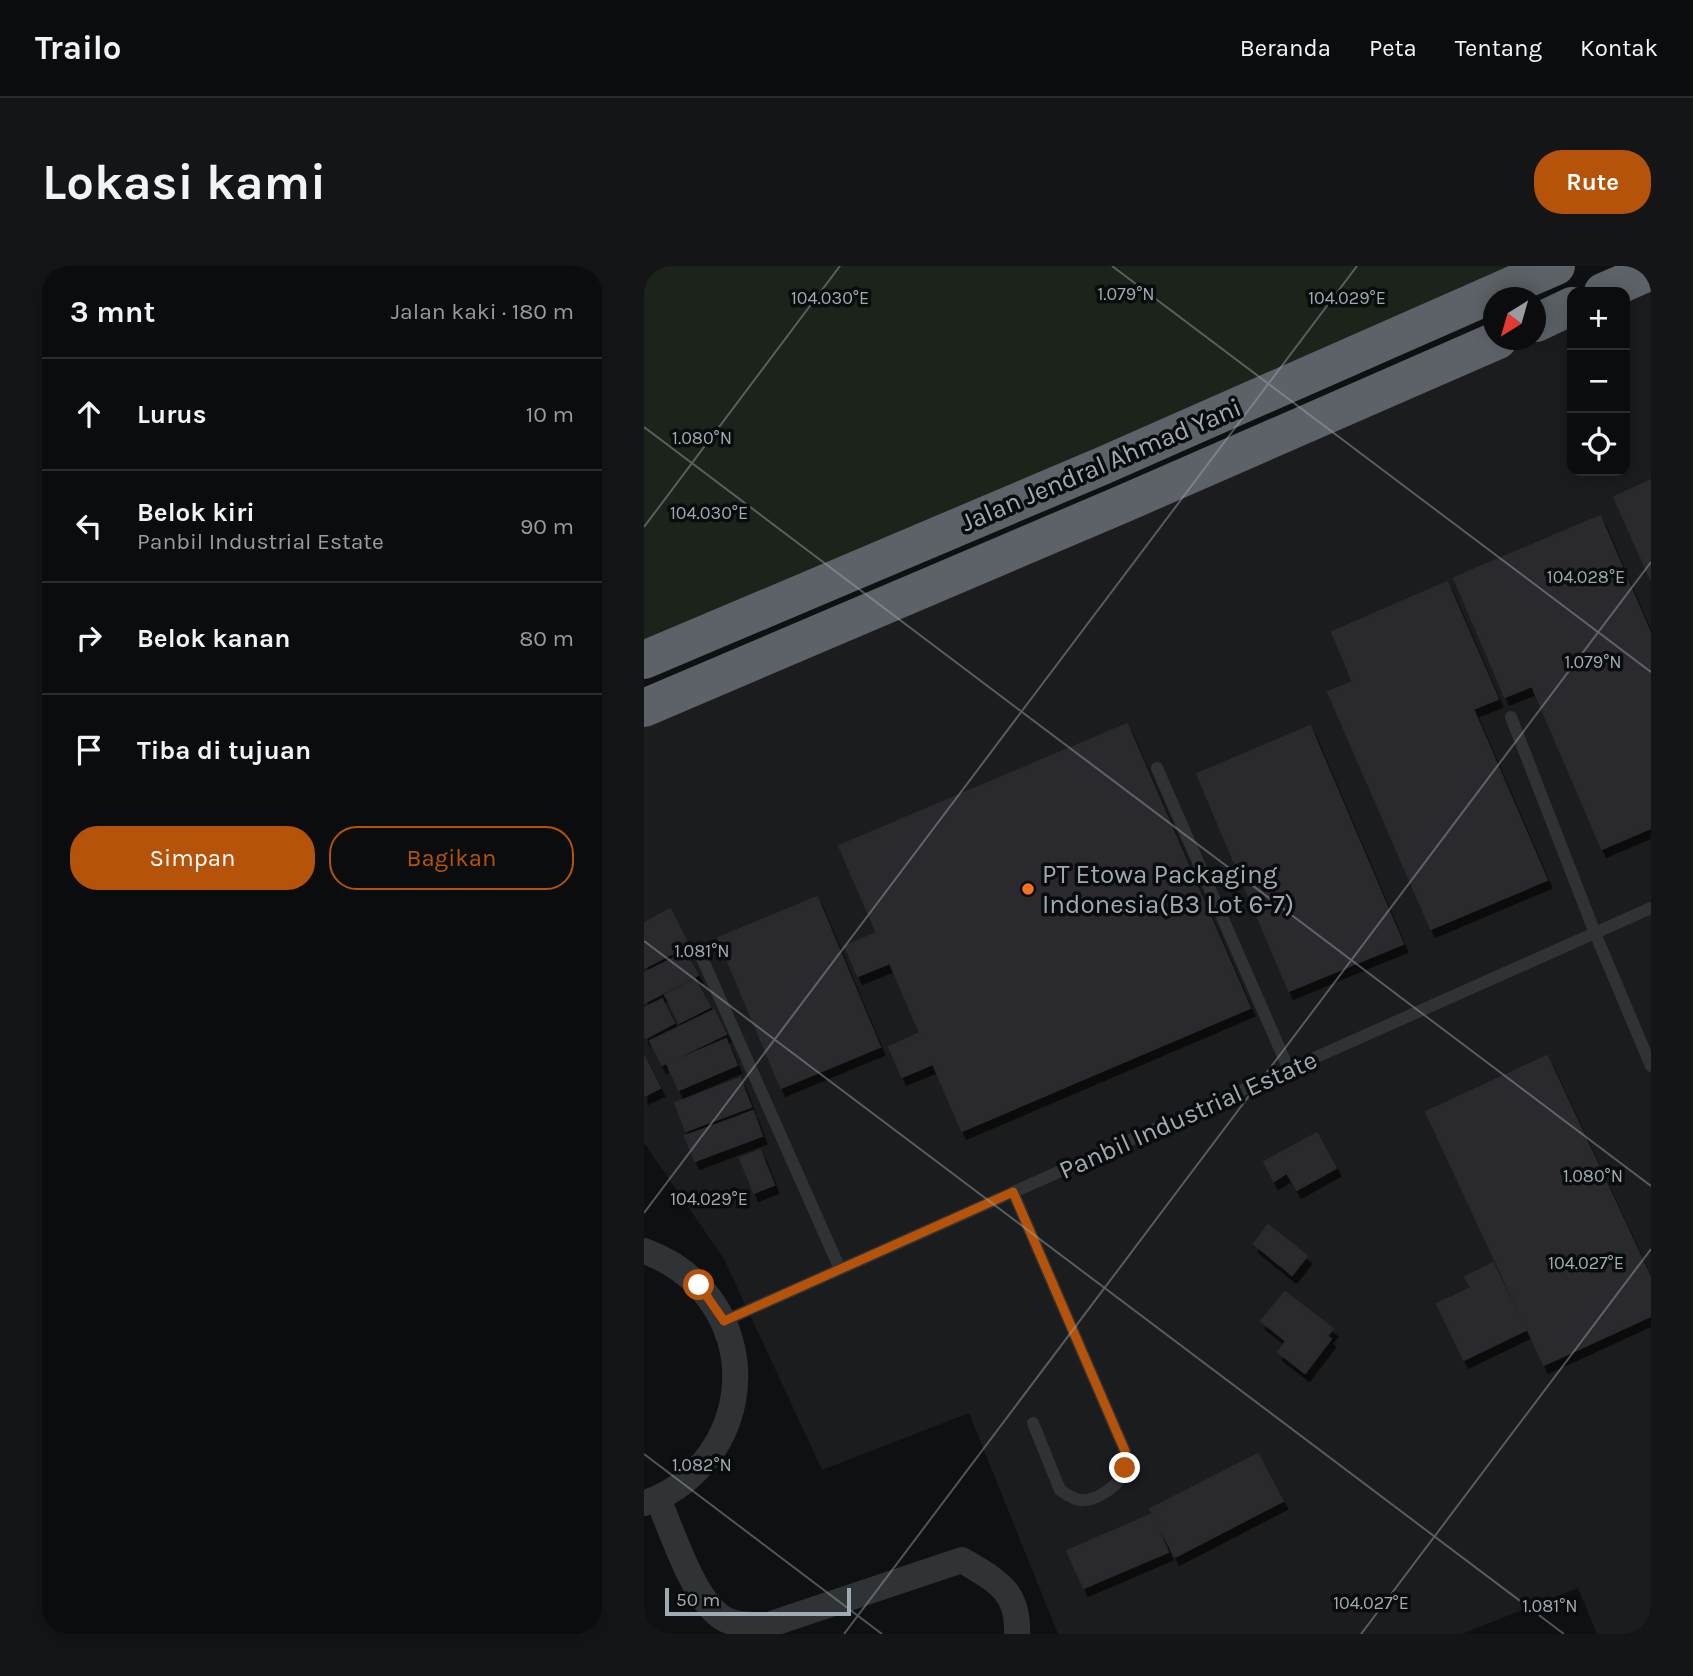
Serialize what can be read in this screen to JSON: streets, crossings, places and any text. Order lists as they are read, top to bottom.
{
  "streets": {
    "highway": ["Jalan Jendral Ahmad Yani"],
    "lane": ["Panbil Industrial Estate"]
  },
  "places": ["PT Etowa Packaging Indonesia(B3 Lot 6-7)"],
  "scale_bar": "50 m",
  "north": "bottom left",
  "page": {
    "header": "Trailo",
    "nav": [
      "Beranda",
      "Peta",
      "Tentang",
      "Kontak"
    ],
    "buttons": [
      "Rute",
      ["Simpan", "Bagikan"]
    ],
    "title": "Lokasi kami",
    "heading": ["3 mnt", "Jalan kaki · 180 m"],
    "map_buttons": ["+", "−"],
    "list": [
      ["Lurus", "10 m"],
      ["Belok kiri", "Panbil Industrial Estate", "90 m"],
      ["Belok kanan", "80 m"],
      "Tiba di tujuan"
    ],
    "scale": "50 m"
  },
  "coordinates": [
    "1.079°N",
    "104.030°E",
    "104.029°E",
    "1.080°N",
    "104.028°E",
    "1.081°N",
    "104.027°E",
    "1.082°N"
  ]
}
